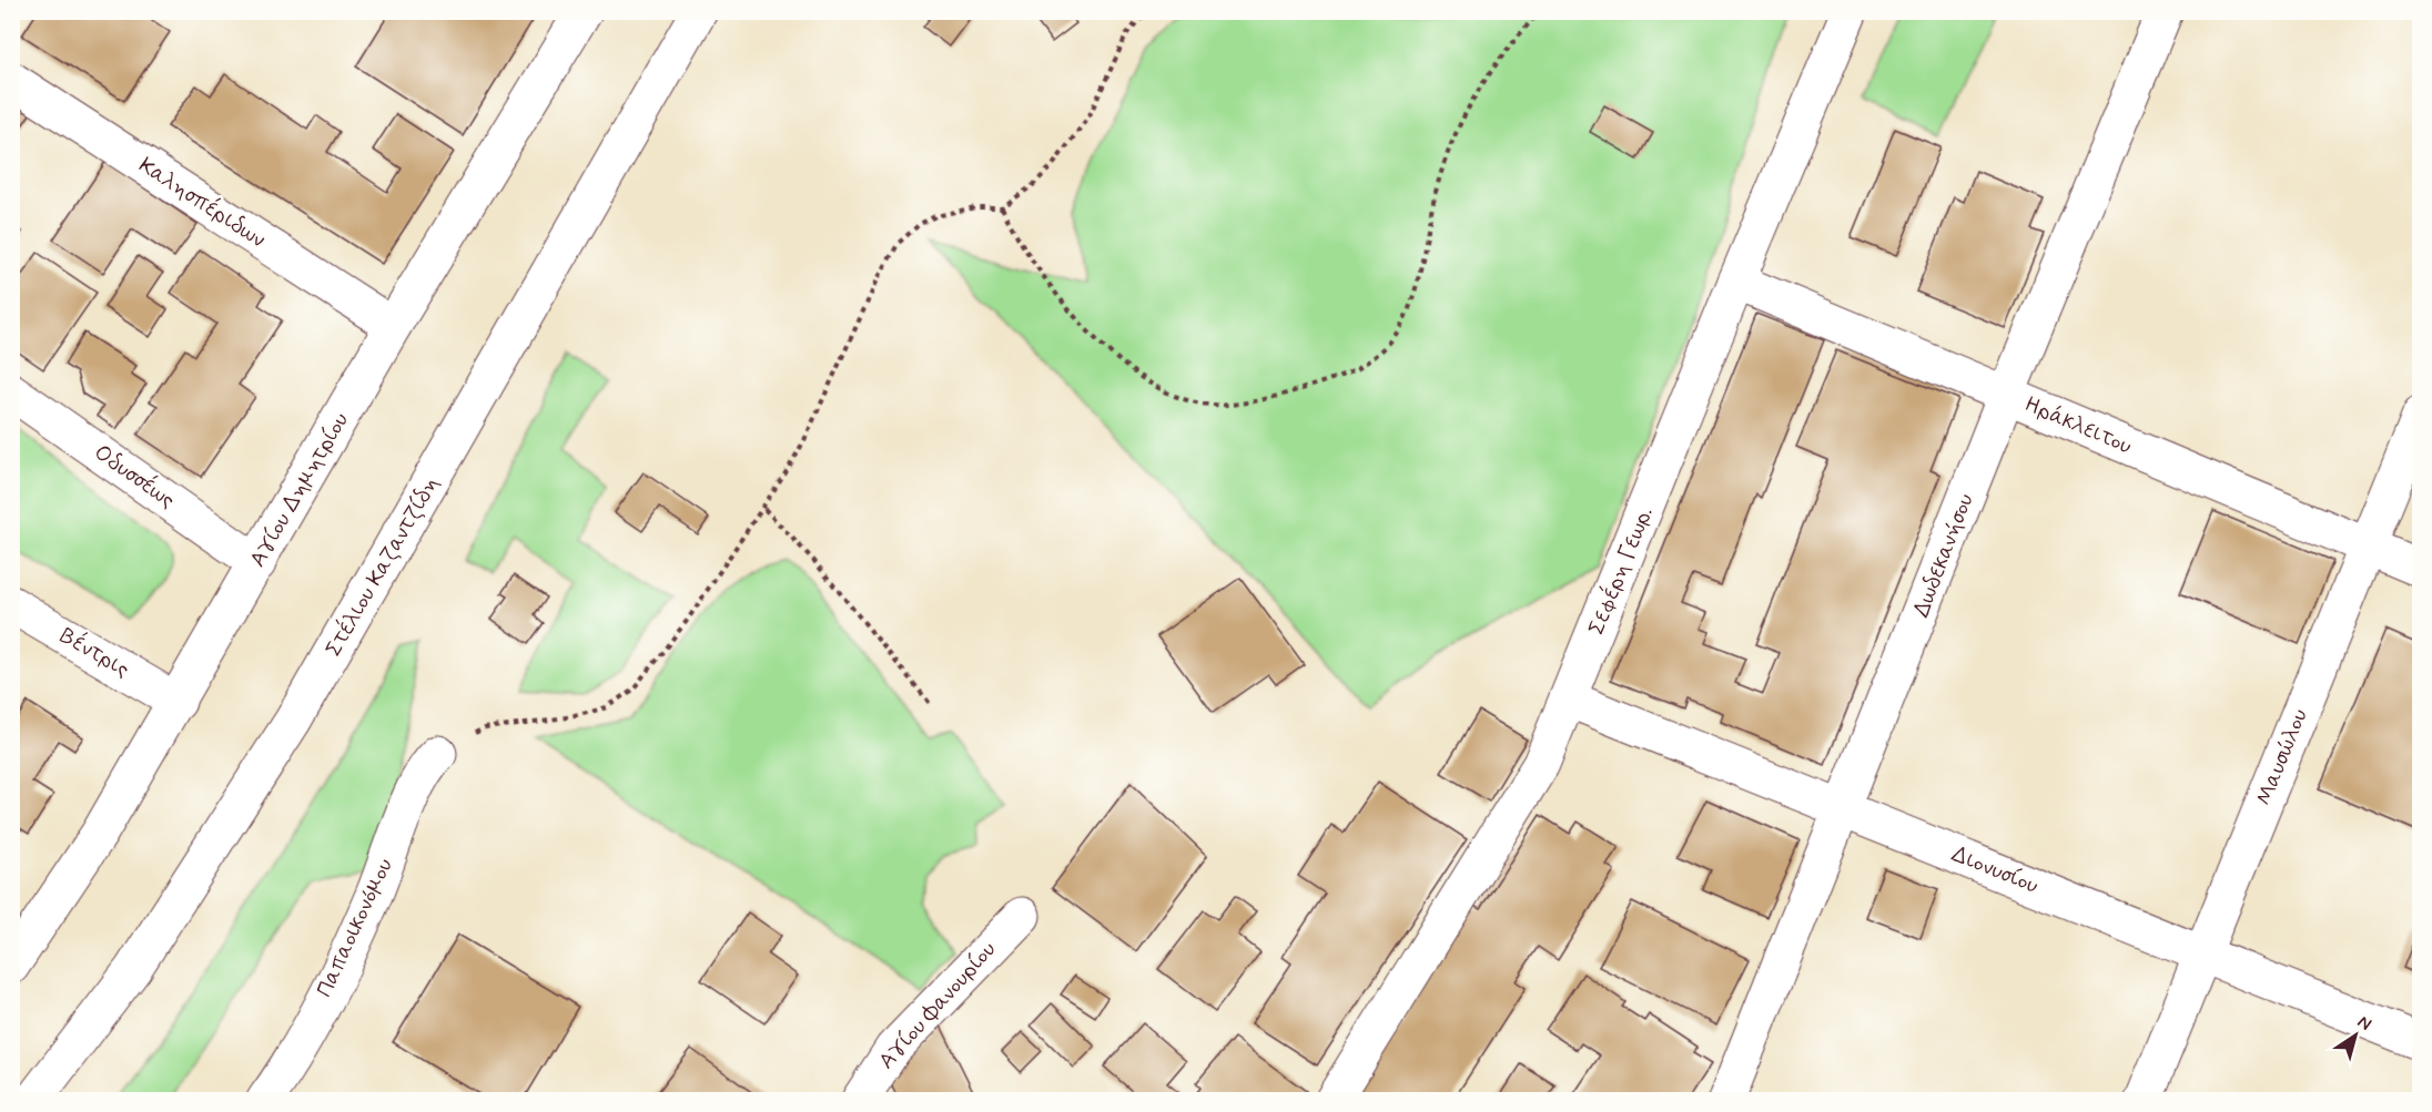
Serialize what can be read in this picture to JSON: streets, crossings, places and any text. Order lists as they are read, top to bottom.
{
  "streets": {
    "street": [
      "Καλησπέριδων",
      "Ηράκλειτου",
      "Οδυσσέως",
      "Αγίου Δημητρίου",
      "Δωδεκανήσου",
      "Στέλιου Καζαντζίδη",
      "Σεφέρη Γεωρ.",
      "Βέντρις",
      "Μαυσώλου",
      "Διονυσίου",
      "Παπαοικονόμου",
      "Αγίου Φανουρίου"
    ]
  },
  "crossings": [
    ["Καλησπέριδων", "Αγίου Δημητρίου"],
    ["Ηράκλειτου", "Δωδεκανήσου"],
    ["Ηράκλειτου", "Σεφέρη Γεωρ."],
    ["Ηράκλειτου", "Μαυσώλου"],
    ["Οδυσσέως", "Αγίου Δημητρίου"],
    ["Αγίου Δημητρίου", "Βέντρις"],
    ["Δωδεκανήσου", "Διονυσίου"],
    ["Σεφέρη Γεωρ.", "Διονυσίου"],
    ["Μαυσώλου", "Διονυσίου"]
  ],
  "north": "top right"
}
